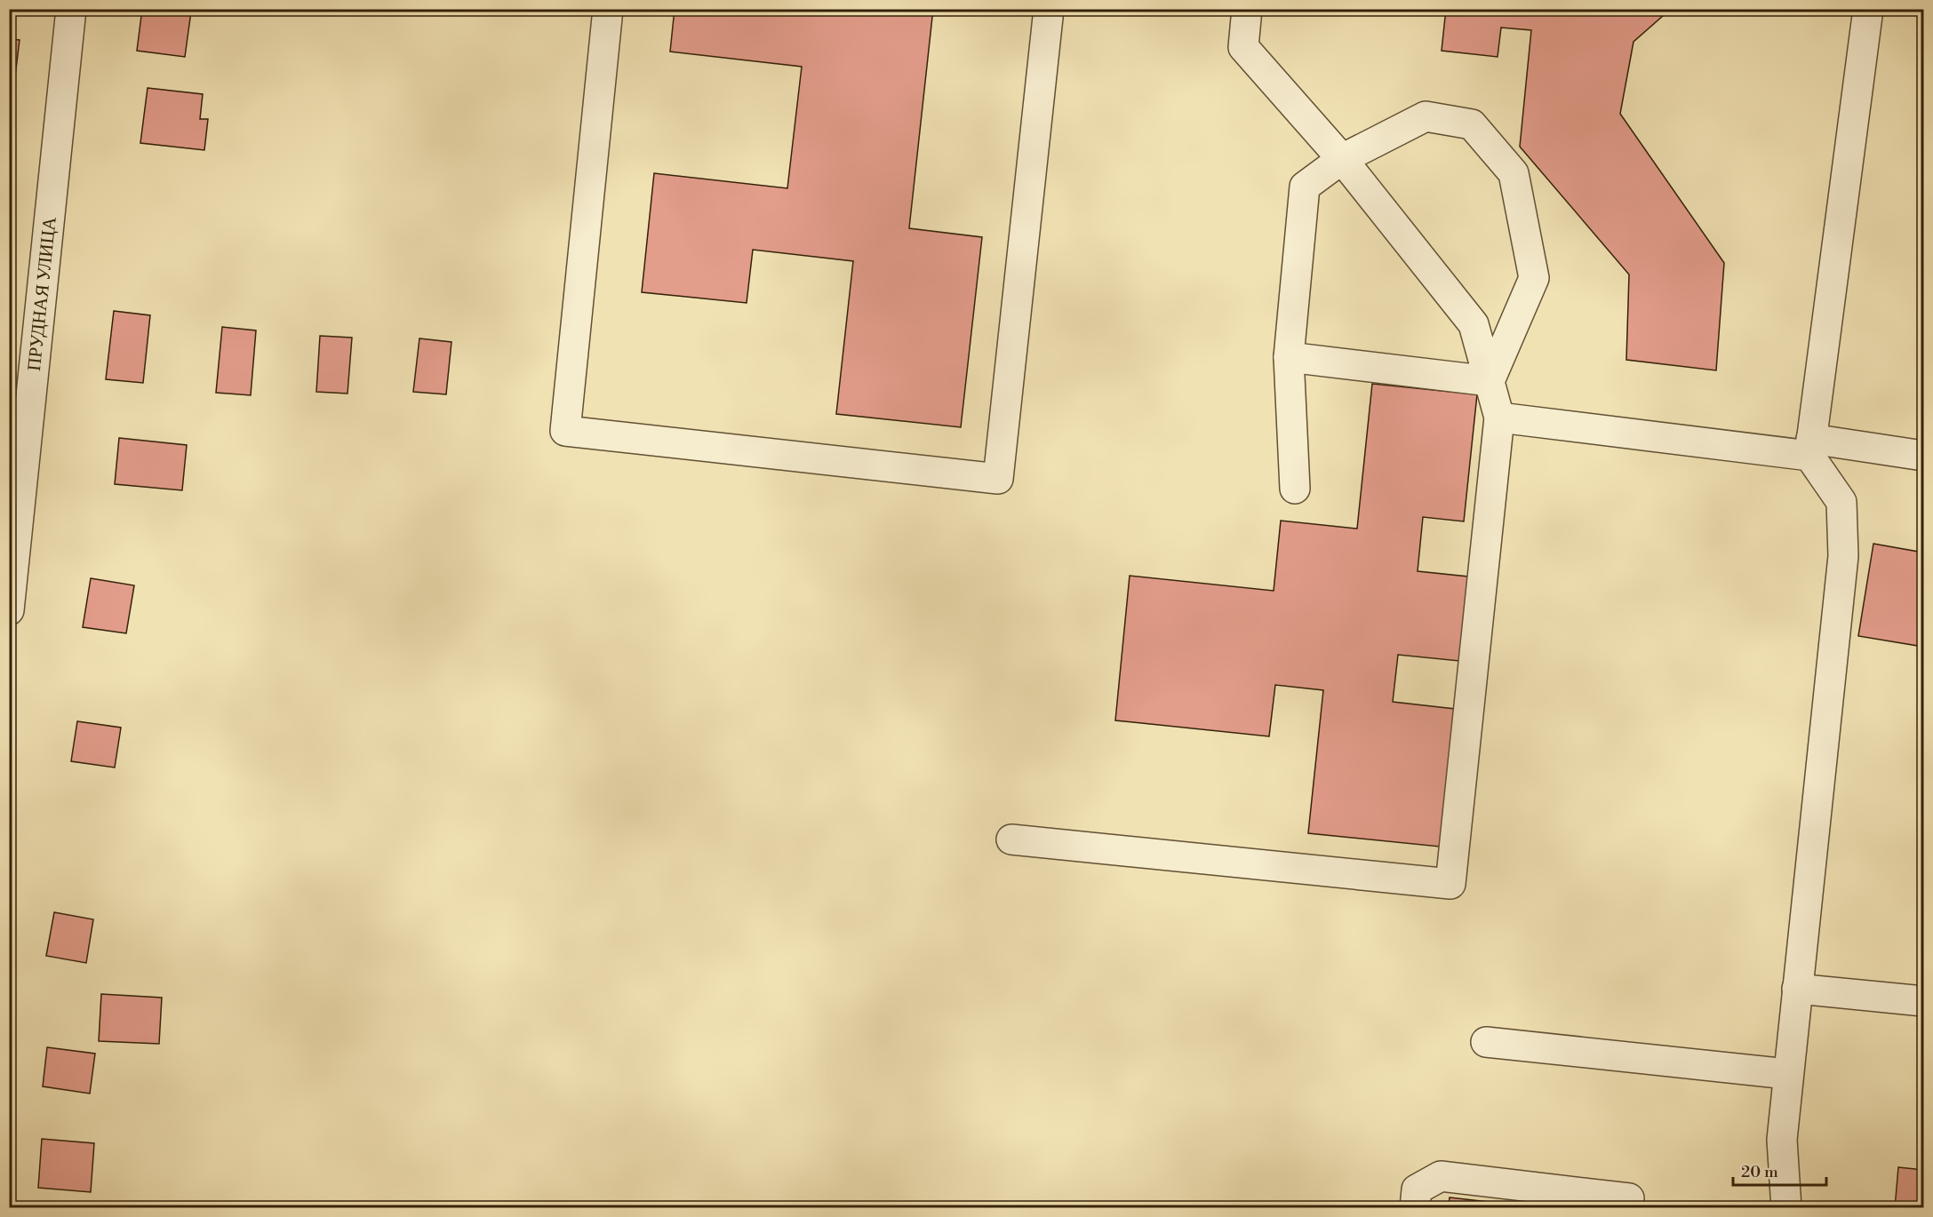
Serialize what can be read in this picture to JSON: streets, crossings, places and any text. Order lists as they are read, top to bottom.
{
  "streets": {
    "street": ["ПРУДНАЯ УЛИЦА"]
  },
  "scale_bar": "20 m"
}
